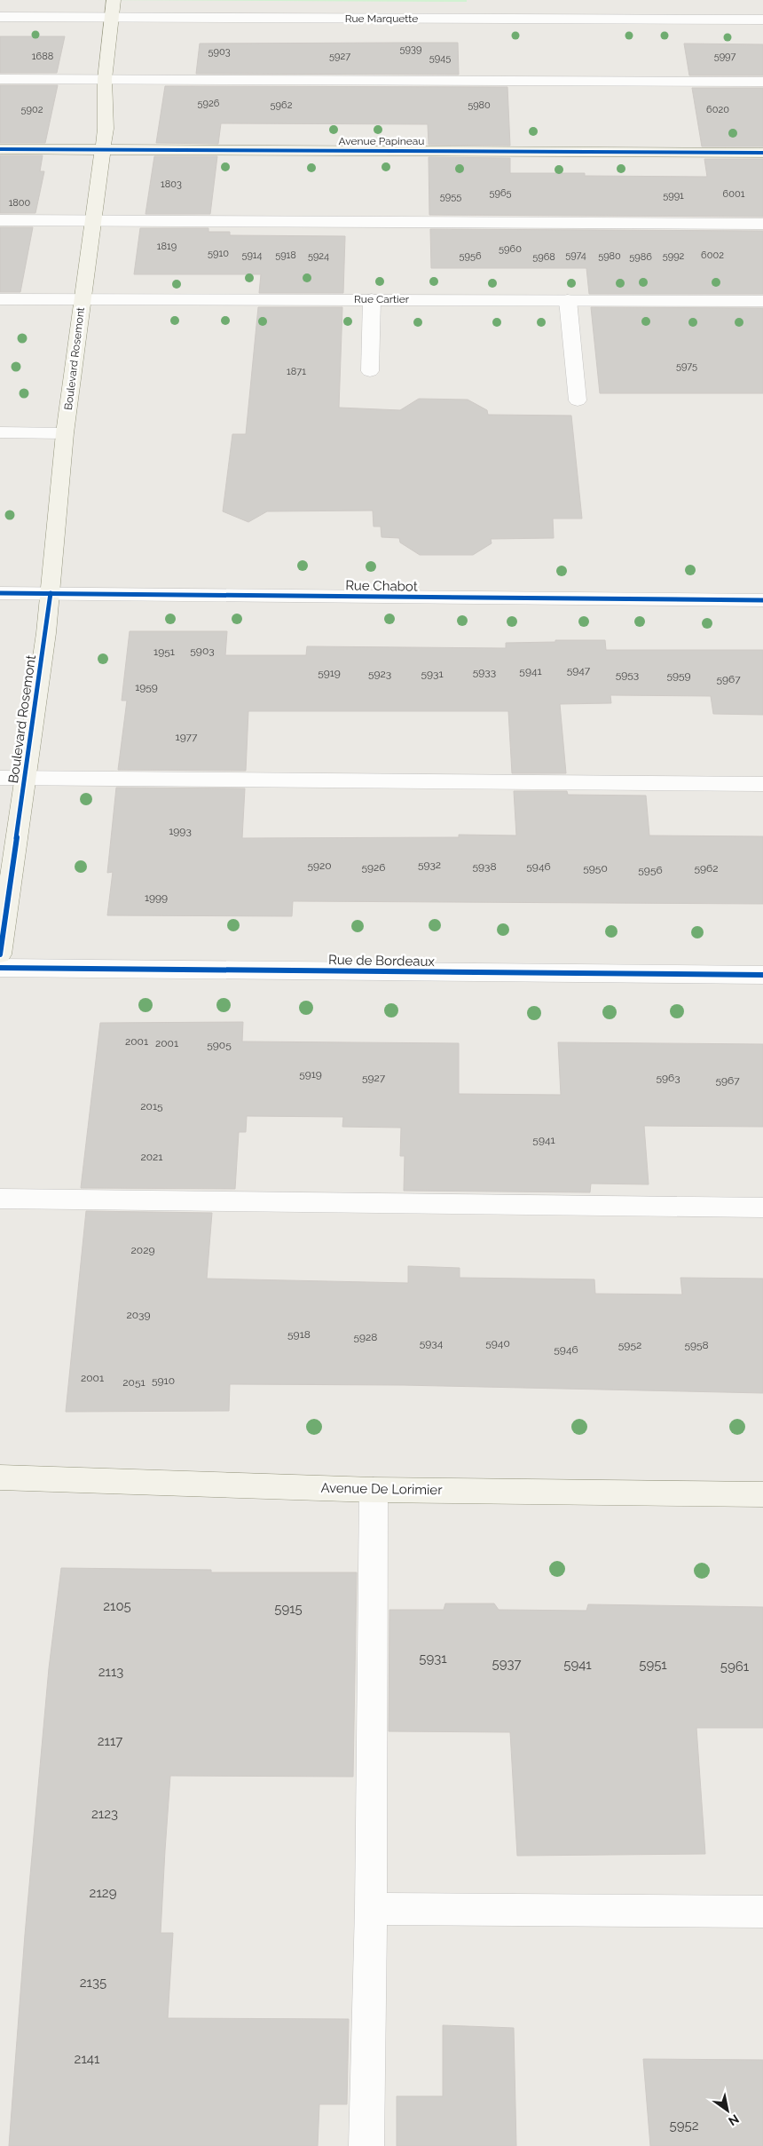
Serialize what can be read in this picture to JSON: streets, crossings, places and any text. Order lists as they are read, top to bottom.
{
  "streets": {
    "main road": ["Avenue Papineau", "Boulevard Rosemont", "Avenue De Lorimier"],
    "street": [
      "Rue Marquette",
      "Rue Cartier",
      "Rue Chabot",
      "Rue de Bordeaux"
    ]
  },
  "crossings": [
    ["Rue Marquette", "Boulevard Rosemont"],
    ["Avenue Papineau", "Boulevard Rosemont"],
    ["Rue Cartier", "Boulevard Rosemont"],
    ["Boulevard Rosemont", "Rue Chabot"]
  ],
  "house_numbers": [
    "5939",
    "5903",
    "1688",
    "5927",
    "5997",
    "5945",
    "5926",
    "5962",
    "5980",
    "5902",
    "6020",
    "1803",
    "5965",
    "6001",
    "5991",
    "5955",
    "1800",
    "1819",
    "5960",
    "5910",
    "5914",
    "5918",
    "5974",
    "6002",
    "5924",
    "5956",
    "5980",
    "5992",
    "5968",
    "5986",
    "5975",
    "1871",
    "5903",
    "1951",
    "5947",
    "5941",
    "5933",
    "5919",
    "5923",
    "5931",
    "5953",
    "5959",
    "5967",
    "1959",
    "1977",
    "1993",
    "5932",
    "5920",
    "5938",
    "5946",
    "5926",
    "5950",
    "5962",
    "5956",
    "1999",
    "2001",
    "2001",
    "5905",
    "5919",
    "5927",
    "5963",
    "5967",
    "2015",
    "5941",
    "2021",
    "2029",
    "2039",
    "5918",
    "5928",
    "5934",
    "5940",
    "5952",
    "5958",
    "5946",
    "2001",
    "5910",
    "2051",
    "2105",
    "5915",
    "5931",
    "5937",
    "5941",
    "5951",
    "5961",
    "2113",
    "2117",
    "2123",
    "2129",
    "2135",
    "2141",
    "5952"
  ],
  "north": "bottom right"
}
